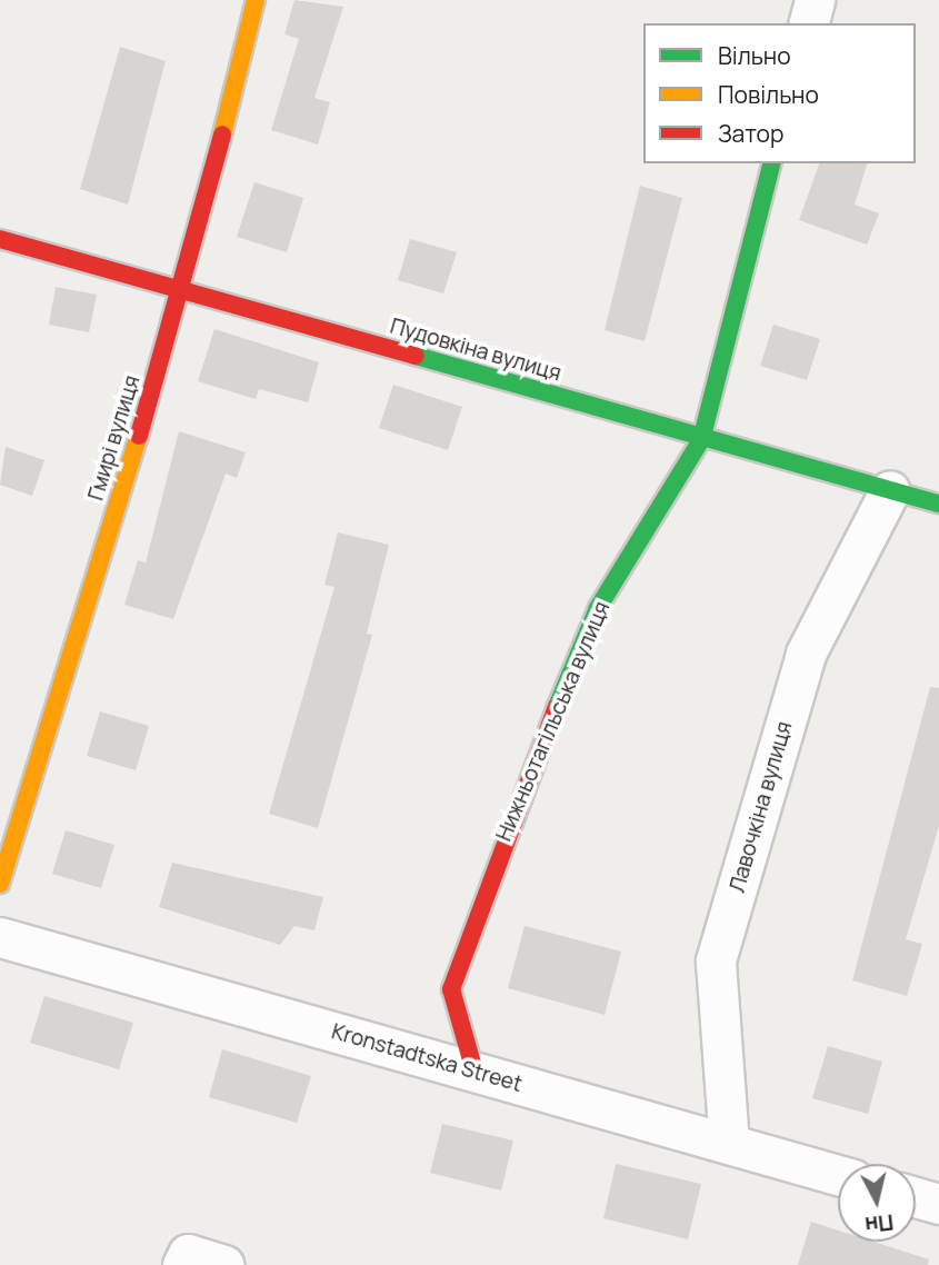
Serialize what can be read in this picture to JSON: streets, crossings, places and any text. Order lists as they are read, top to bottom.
{
  "streets": {
    "street": [
      "Пудовкіна вулиця",
      "Гмирі вулиця",
      "Нижньотагільська вулиця",
      "Лавочкіна вулиця",
      "Kronstadtska Street"
    ]
  },
  "crossings": [
    ["Пудовкіна вулиця", "Гмирі вулиця"],
    ["Пудовкіна вулиця", "Нижньотагільська вулиця"],
    ["Пудовкіна вулиця", "Лавочкіна вулиця"],
    ["Нижньотагільська вулиця", "Kronstadtska Street"],
    ["Лавочкіна вулиця", "Kronstadtska Street"]
  ],
  "legend": ["Вільно", "Повільно", "Затор"],
  "north": "bottom"
}
